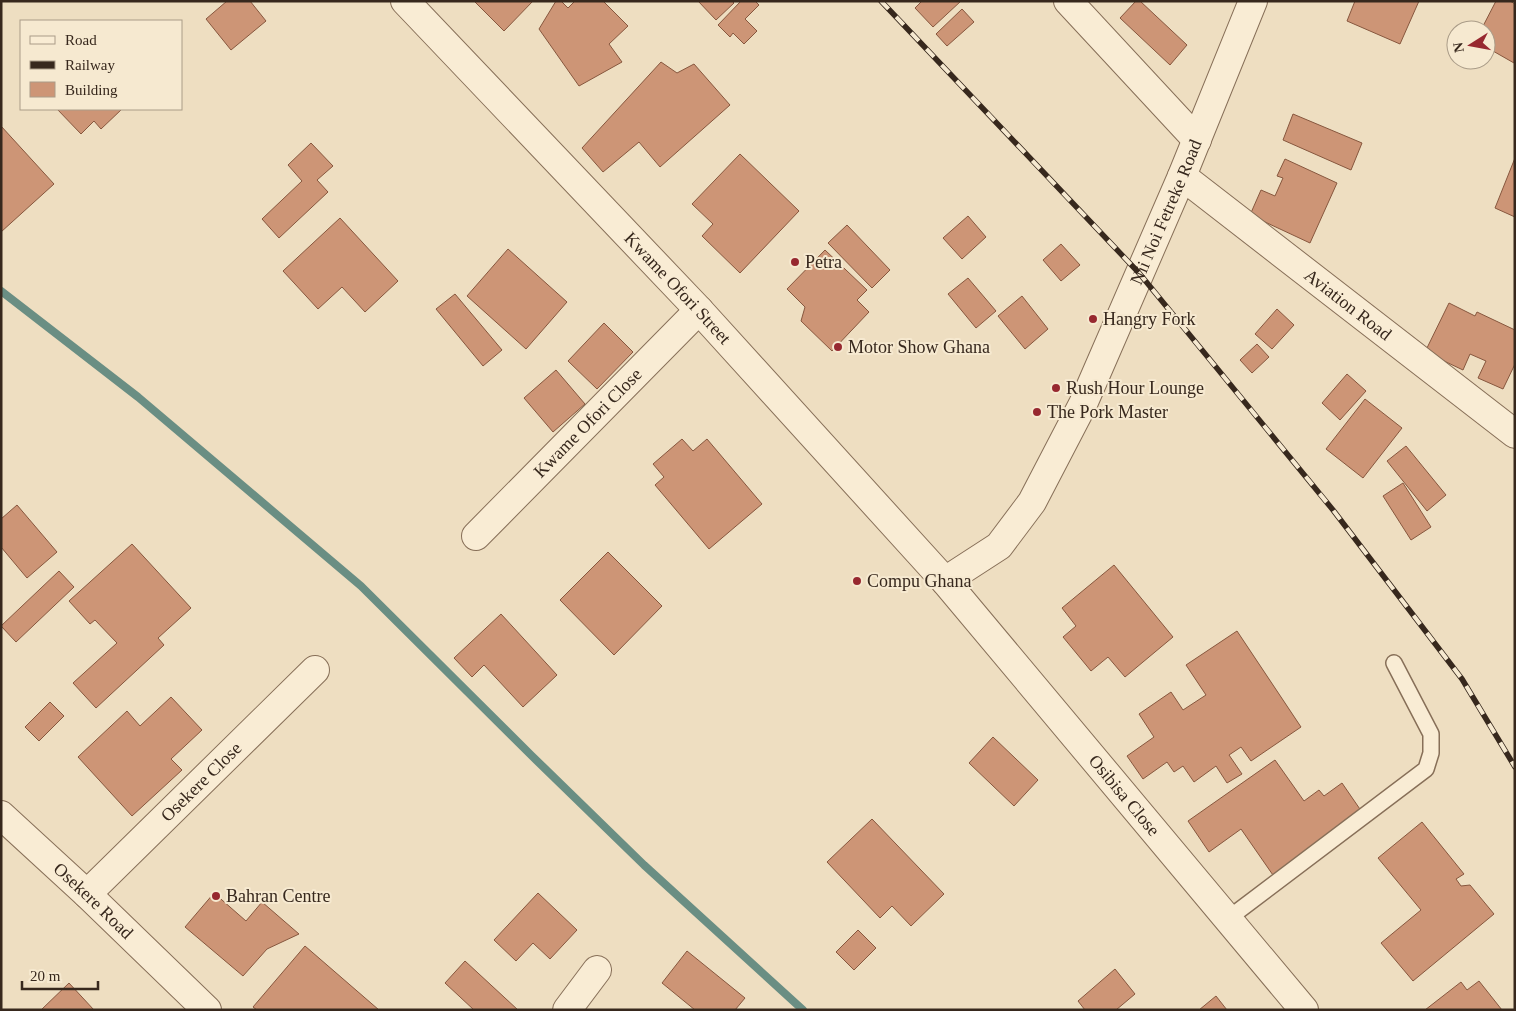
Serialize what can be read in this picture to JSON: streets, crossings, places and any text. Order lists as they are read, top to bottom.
{
  "streets": {
    "street": [
      "Nii Noi Fetreke Road",
      "Kwame Ofori Street",
      "Aviation Road",
      "Kwame Ofori Close",
      "Osekere Close",
      "Osibisa Close",
      "Osekere Road"
    ]
  },
  "crossings": [
    ["Nii Noi Fetreke Road", "Kwame Ofori Street"],
    ["Nii Noi Fetreke Road", "Aviation Road"],
    ["Nii Noi Fetreke Road", "Osibisa Close"],
    ["Kwame Ofori Street", "Kwame Ofori Close"],
    ["Kwame Ofori Street", "Osibisa Close"],
    ["Osekere Close", "Osekere Road"]
  ],
  "places": [
    "Petra",
    "Hangry Fork",
    "Motor Show Ghana",
    "Rush Hour Lounge",
    "The Pork Master",
    "Compu Ghana",
    "Bahran Centre"
  ],
  "legend": ["Road", "Railway", "Building"],
  "scale_bar": "20 m",
  "north": "left"
}
